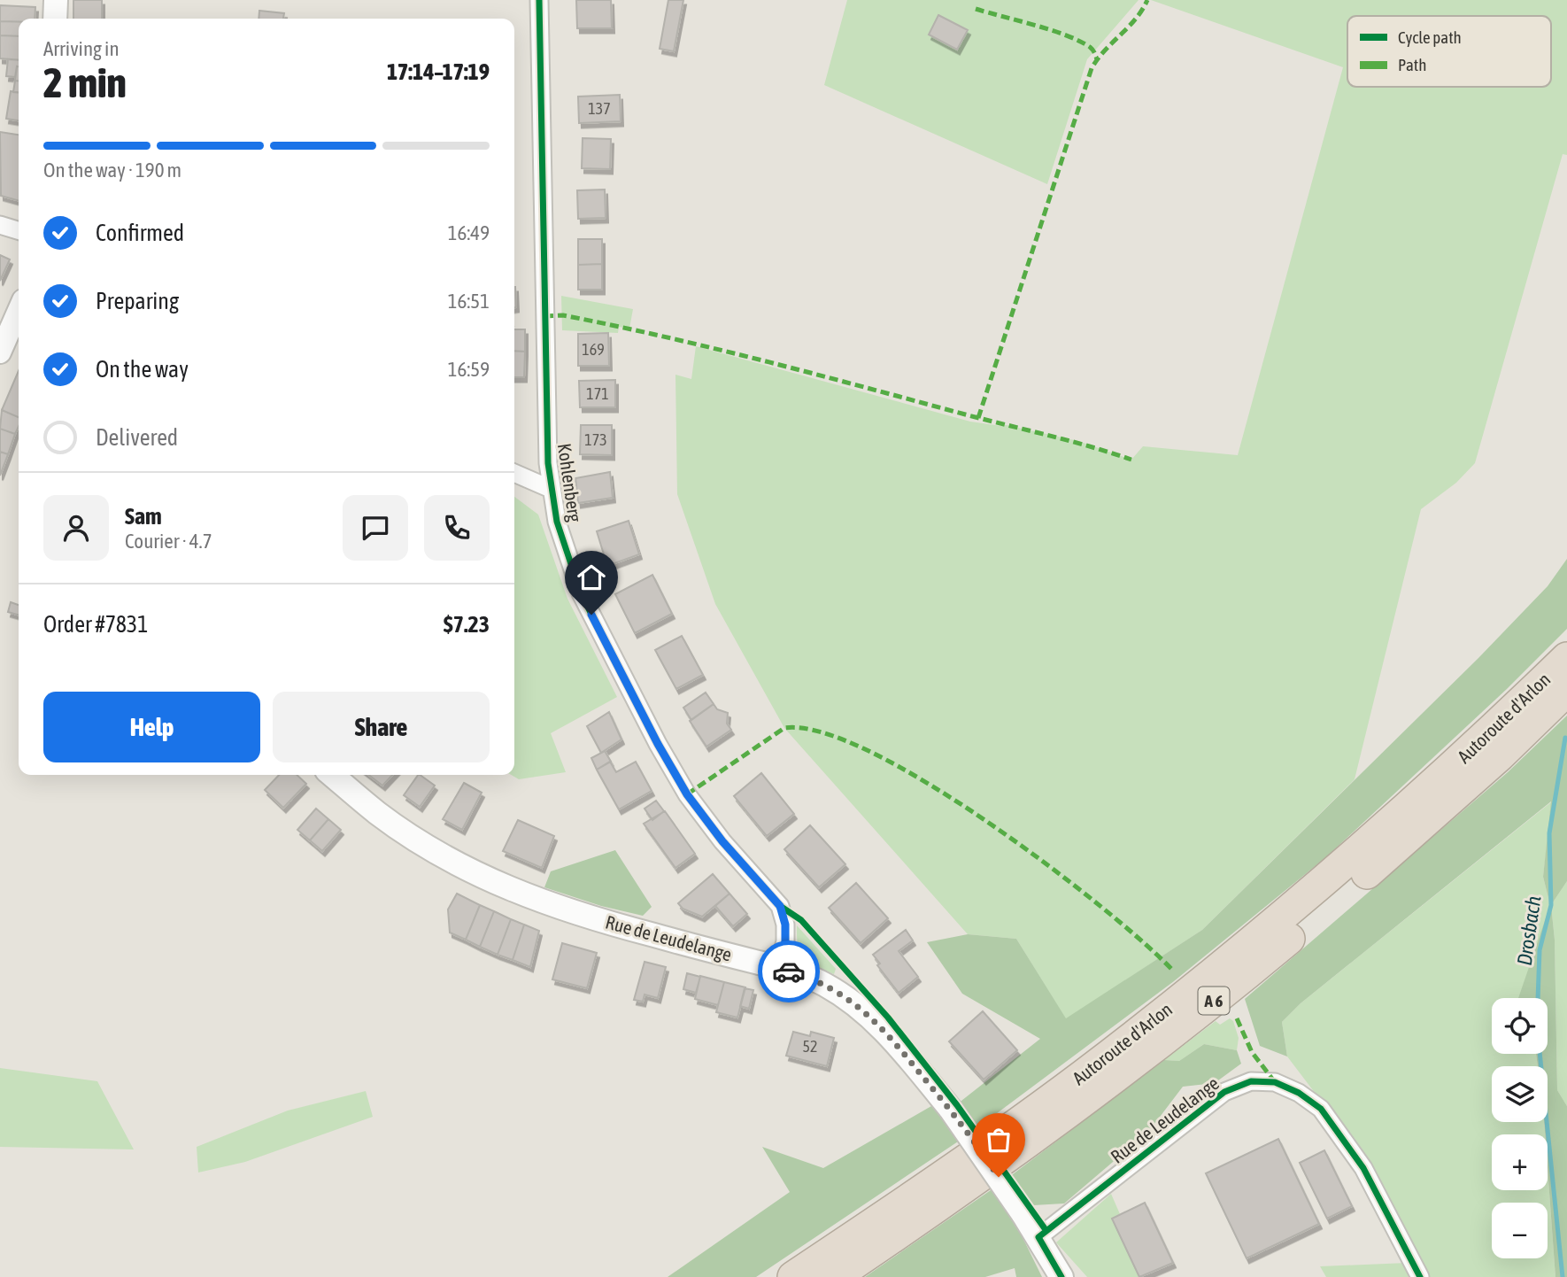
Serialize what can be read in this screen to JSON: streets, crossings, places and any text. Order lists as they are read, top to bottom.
{
  "streets": {
    "highway": ["Autoroute d'Arlon", "A 6"],
    "main road": ["Rue de Leudelange"],
    "street": ["Kohlenberg"]
  },
  "crossings": [
    ["Kohlenberg", "Rue de Leudelange"]
  ],
  "water": ["Drosbach"],
  "house_numbers": [
    "137",
    "169",
    "171",
    "173",
    "52"
  ],
  "legend": ["Cycle path", "Path"],
  "page": {
    "heading": ["2 min", "Arriving in", "17:14–17:19"],
    "panel": [
      "Sam",
      "Courier · 4.7",
      "Order #7831",
      "$7.23"
    ],
    "bar": "On the way · 190 m",
    "list": [
      ["Confirmed", "16:49"],
      ["Preparing", "16:51"],
      ["On the way", "16:59"],
      "Delivered"
    ],
    "buttons": ["Help", "Share"],
    "map_buttons": ["+", "−"]
  }
}
